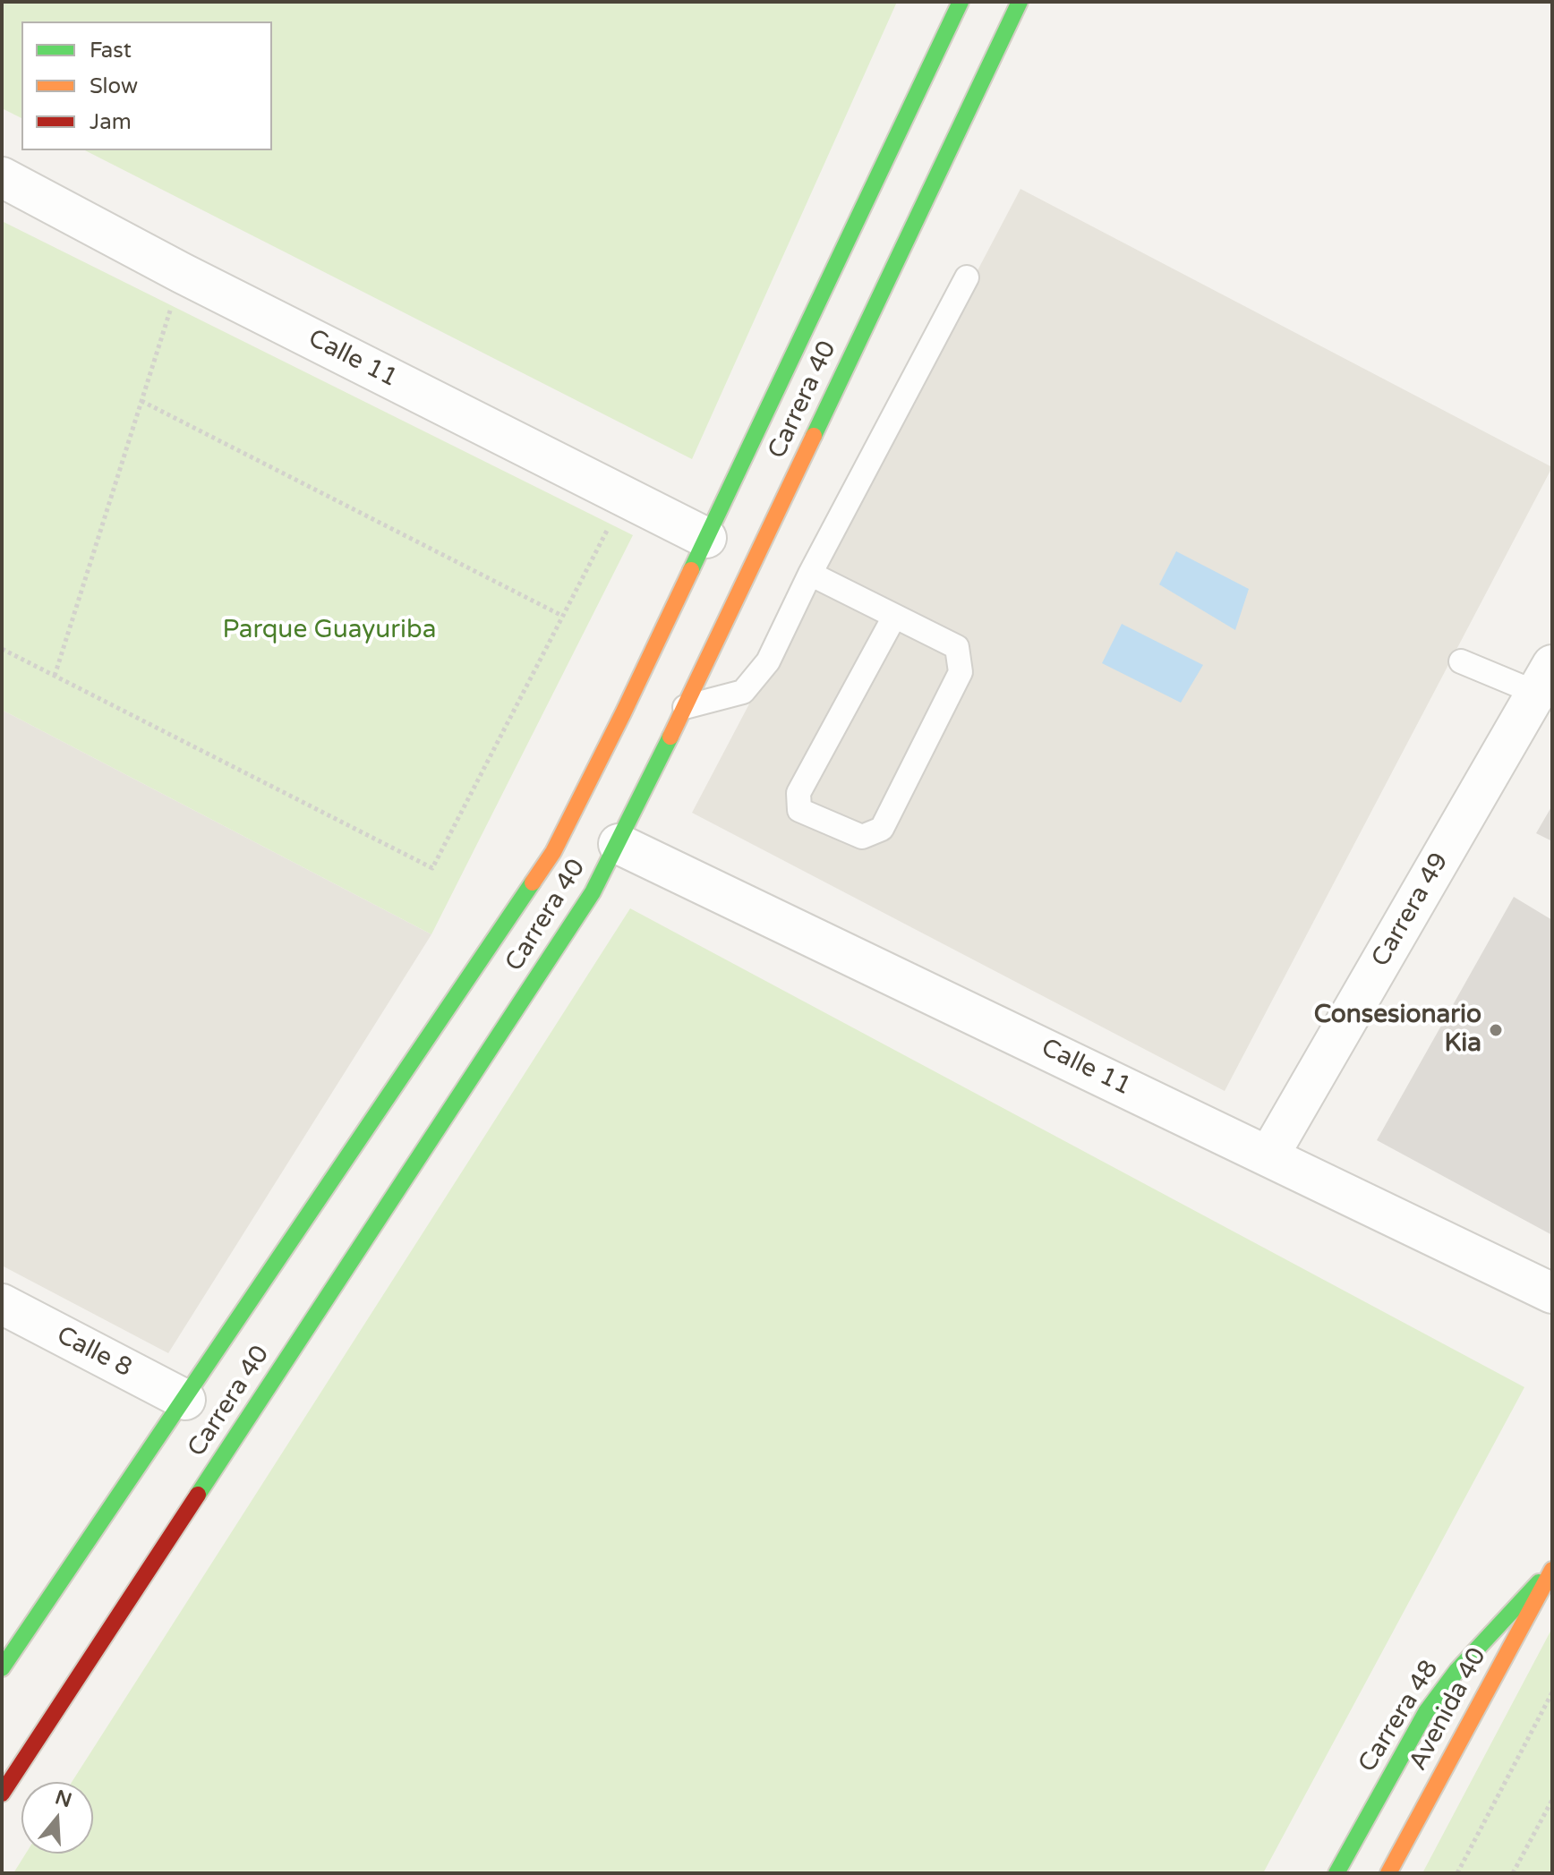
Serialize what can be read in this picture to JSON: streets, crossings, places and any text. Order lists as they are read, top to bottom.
{
  "streets": {
    "main road": ["Carrera 40", "Avenida 40", "Carrera 48"],
    "street": ["Calle 11", "Carrera 49", "Calle 8"]
  },
  "crossings": [
    ["Calle 11", "Carrera 40"],
    ["Calle 11", "Carrera 49"],
    ["Carrera 40", "Calle 8"],
    ["Avenida 40", "Carrera 48"]
  ],
  "parks": ["Parque Guayuriba"],
  "places": ["Consesionario Kia"],
  "legend": ["Fast", "Slow", "Jam"],
  "north": "top"
}
